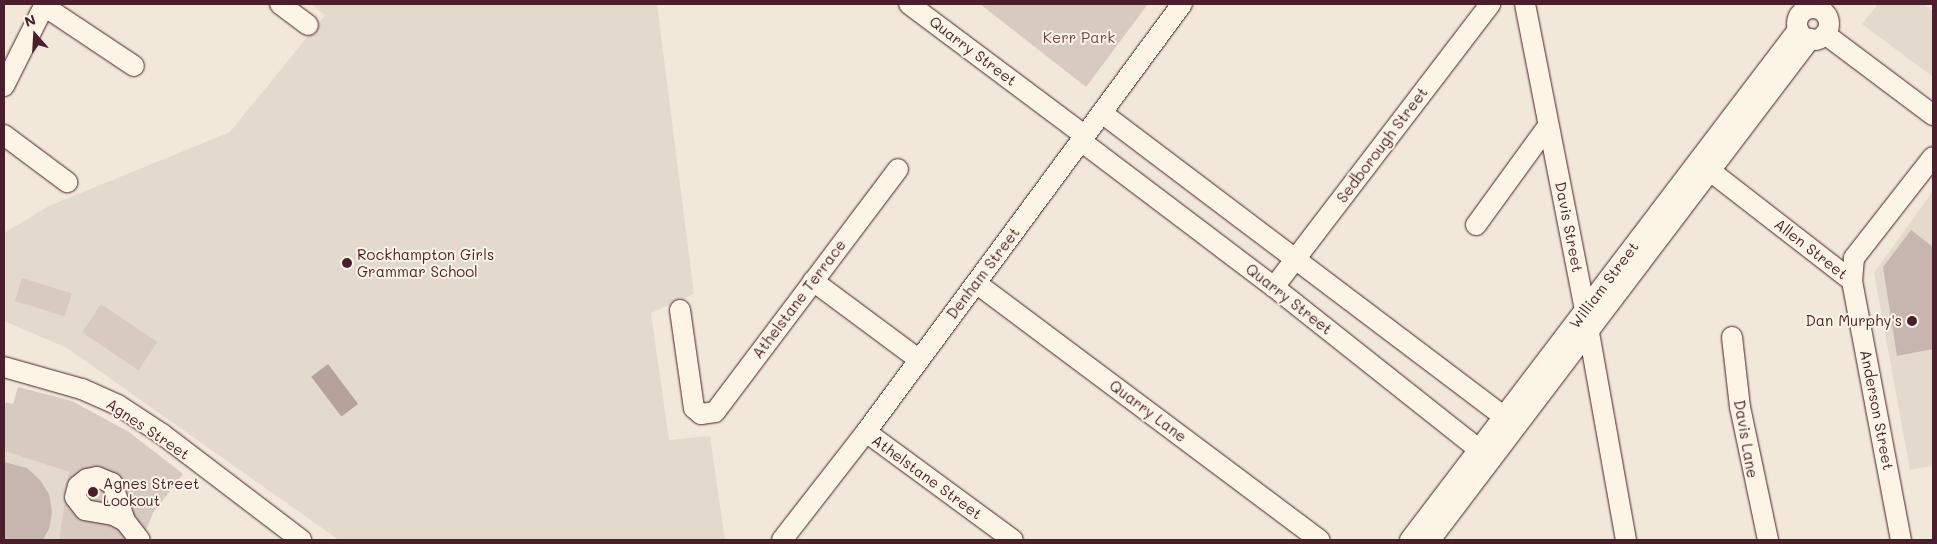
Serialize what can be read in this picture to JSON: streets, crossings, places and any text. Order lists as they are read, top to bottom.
{
  "streets": {
    "street": [
      "Quarry Street",
      "Sedborough Street",
      "Davis Street",
      "Allen Street",
      "Denham Street",
      "William Street",
      "Athelstane Terrace",
      "Anderson Street",
      "Quarry Lane",
      "Agnes Street",
      "Davis Lane",
      "Athelstane Street"
    ]
  },
  "crossings": [
    ["Quarry Street", "Sedborough Street"],
    ["Quarry Street", "Denham Street"],
    ["Quarry Street", "William Street"],
    ["Davis Street", "William Street"],
    ["Allen Street", "William Street"],
    ["Allen Street", "Anderson Street"],
    ["Denham Street", "Quarry Lane"],
    ["Denham Street", "Athelstane Street"]
  ],
  "parks": ["Kerr Park"],
  "places": ["Rockhampton Girls Grammar School", "Dan Murphy's", "Agnes Street Lookout"],
  "north": "top"
}
